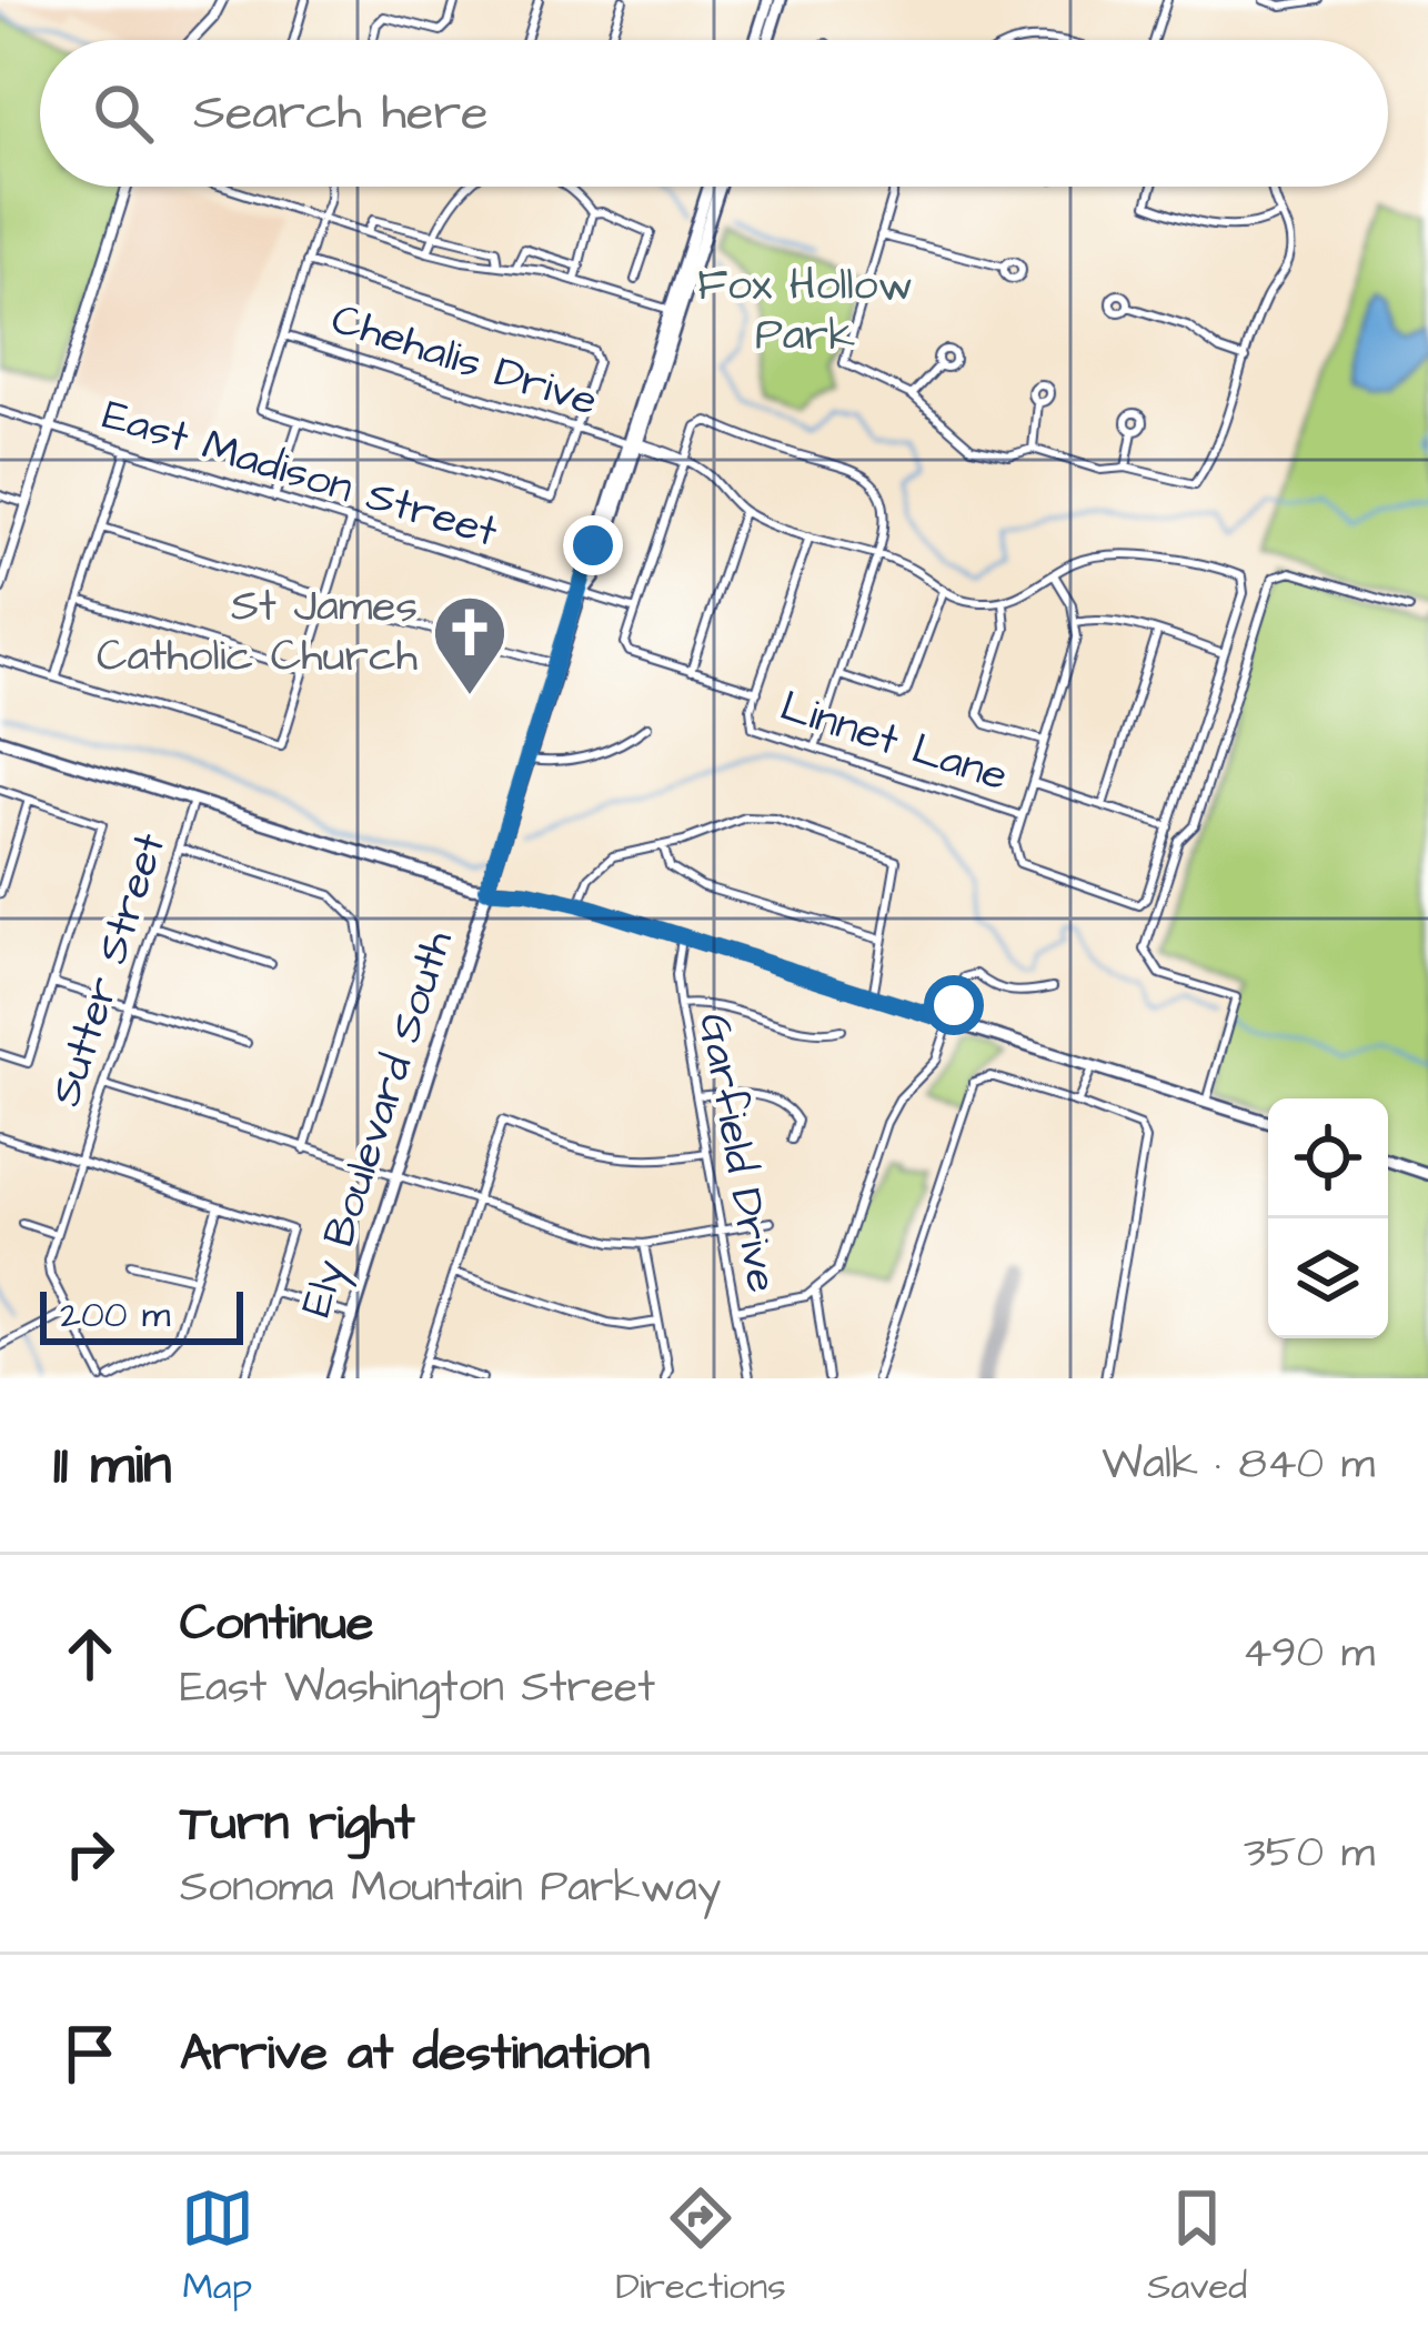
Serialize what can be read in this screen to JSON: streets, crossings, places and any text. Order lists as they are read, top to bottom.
{
  "streets": {
    "main road": ["Ely Boulevard South"],
    "street": [
      "Chehalis Drive",
      "East Madison Street",
      "Linnet Lane",
      "Sutter Street",
      "Garfield Drive"
    ]
  },
  "crossings": [
    ["Chehalis Drive", "Ely Boulevard South"],
    ["East Madison Street", "Ely Boulevard South"]
  ],
  "parks": ["Fox Hollow Park"],
  "places": {
    "church": ["St James Catholic Church"]
  },
  "scale_bar": "200 m",
  "page": {
    "search": "Search here",
    "scale": "200 m",
    "heading": ["11 min", "Walk · 840 m"],
    "list": [
      ["Continue", "East Washington Street", "490 m"],
      ["Turn right", "Sonoma Mountain Parkway", "350 m"],
      "Arrive at destination"
    ],
    "nav": ["Map", "Directions", "Saved"]
  }
}
